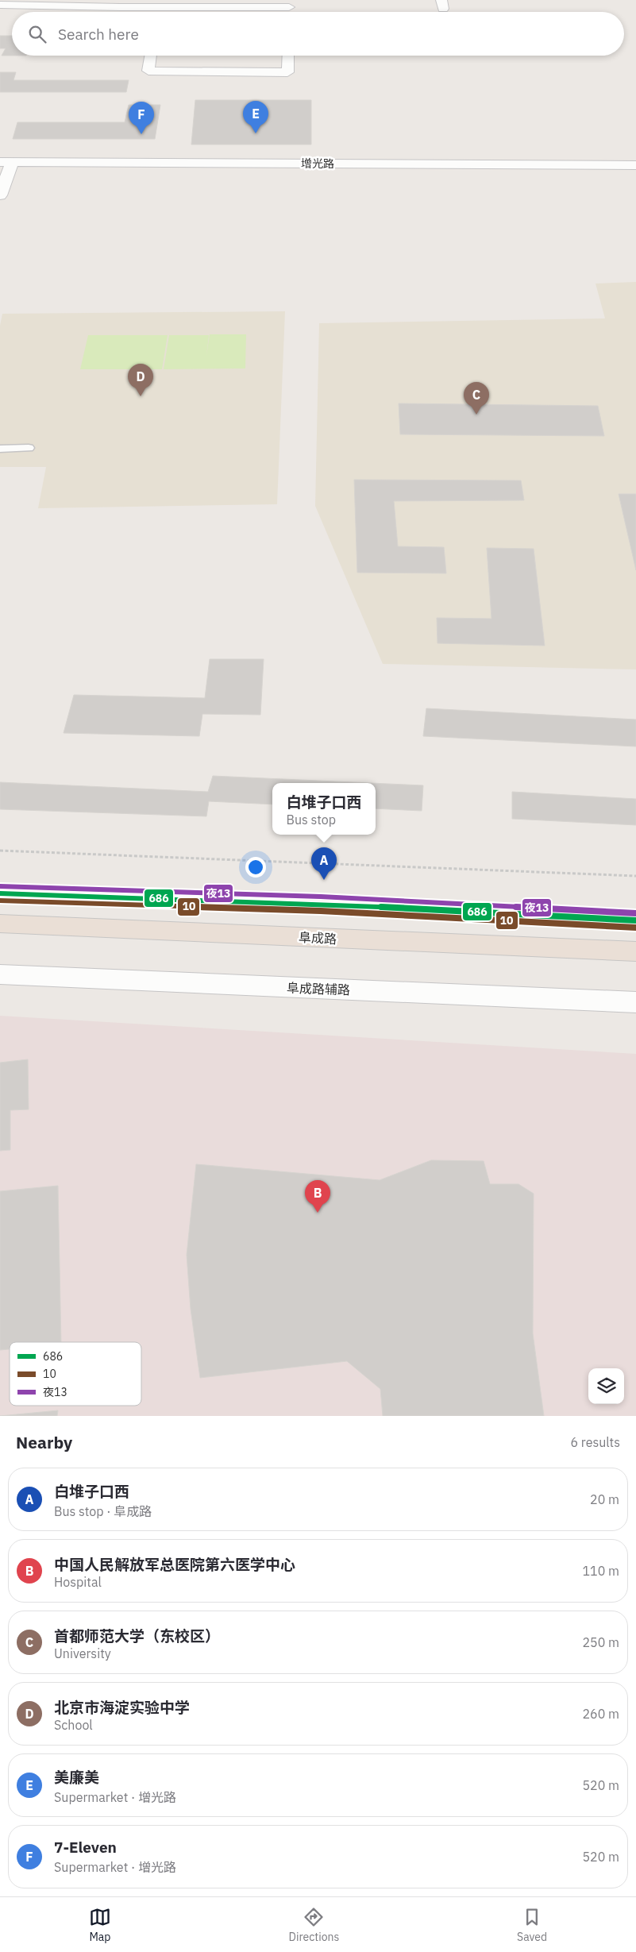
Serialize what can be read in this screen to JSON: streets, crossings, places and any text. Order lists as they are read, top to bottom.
{
  "streets": {
    "highway": ["阜成路"],
    "street": ["增光路", "阜成路辅路"]
  },
  "lines": ["transit line 夜13", "transit line 686", "transit line 10"],
  "legend": ["686", "10", "夜13"],
  "page": {
    "search": "Search here",
    "pins": [
      "E",
      "F",
      "D",
      "C",
      "A",
      "B"
    ],
    "popup": ["白堆子口西", "Bus stop"],
    "heading": ["Nearby", "6 results"],
    "list": [
      {
        "mark": "A",
        "name": "白堆子口西",
        "note": "Bus stop · 阜成路",
        "value": "20 m"
      },
      {
        "mark": "B",
        "name": "中国人民解放军总医院第六医学中心",
        "note": "Hospital",
        "value": "110 m"
      },
      {
        "mark": "C",
        "name": "首都师范大学（东校区）",
        "note": "University",
        "value": "250 m"
      },
      {
        "mark": "D",
        "name": "北京市海淀实验中学",
        "note": "School",
        "value": "260 m"
      },
      {
        "mark": "E",
        "name": "美廉美",
        "note": "Supermarket · 增光路",
        "value": "520 m"
      },
      {
        "mark": "F",
        "name": "7-Eleven",
        "note": "Supermarket · 增光路",
        "value": "520 m"
      }
    ],
    "nav": ["Map", "Directions", "Saved"]
  }
}
